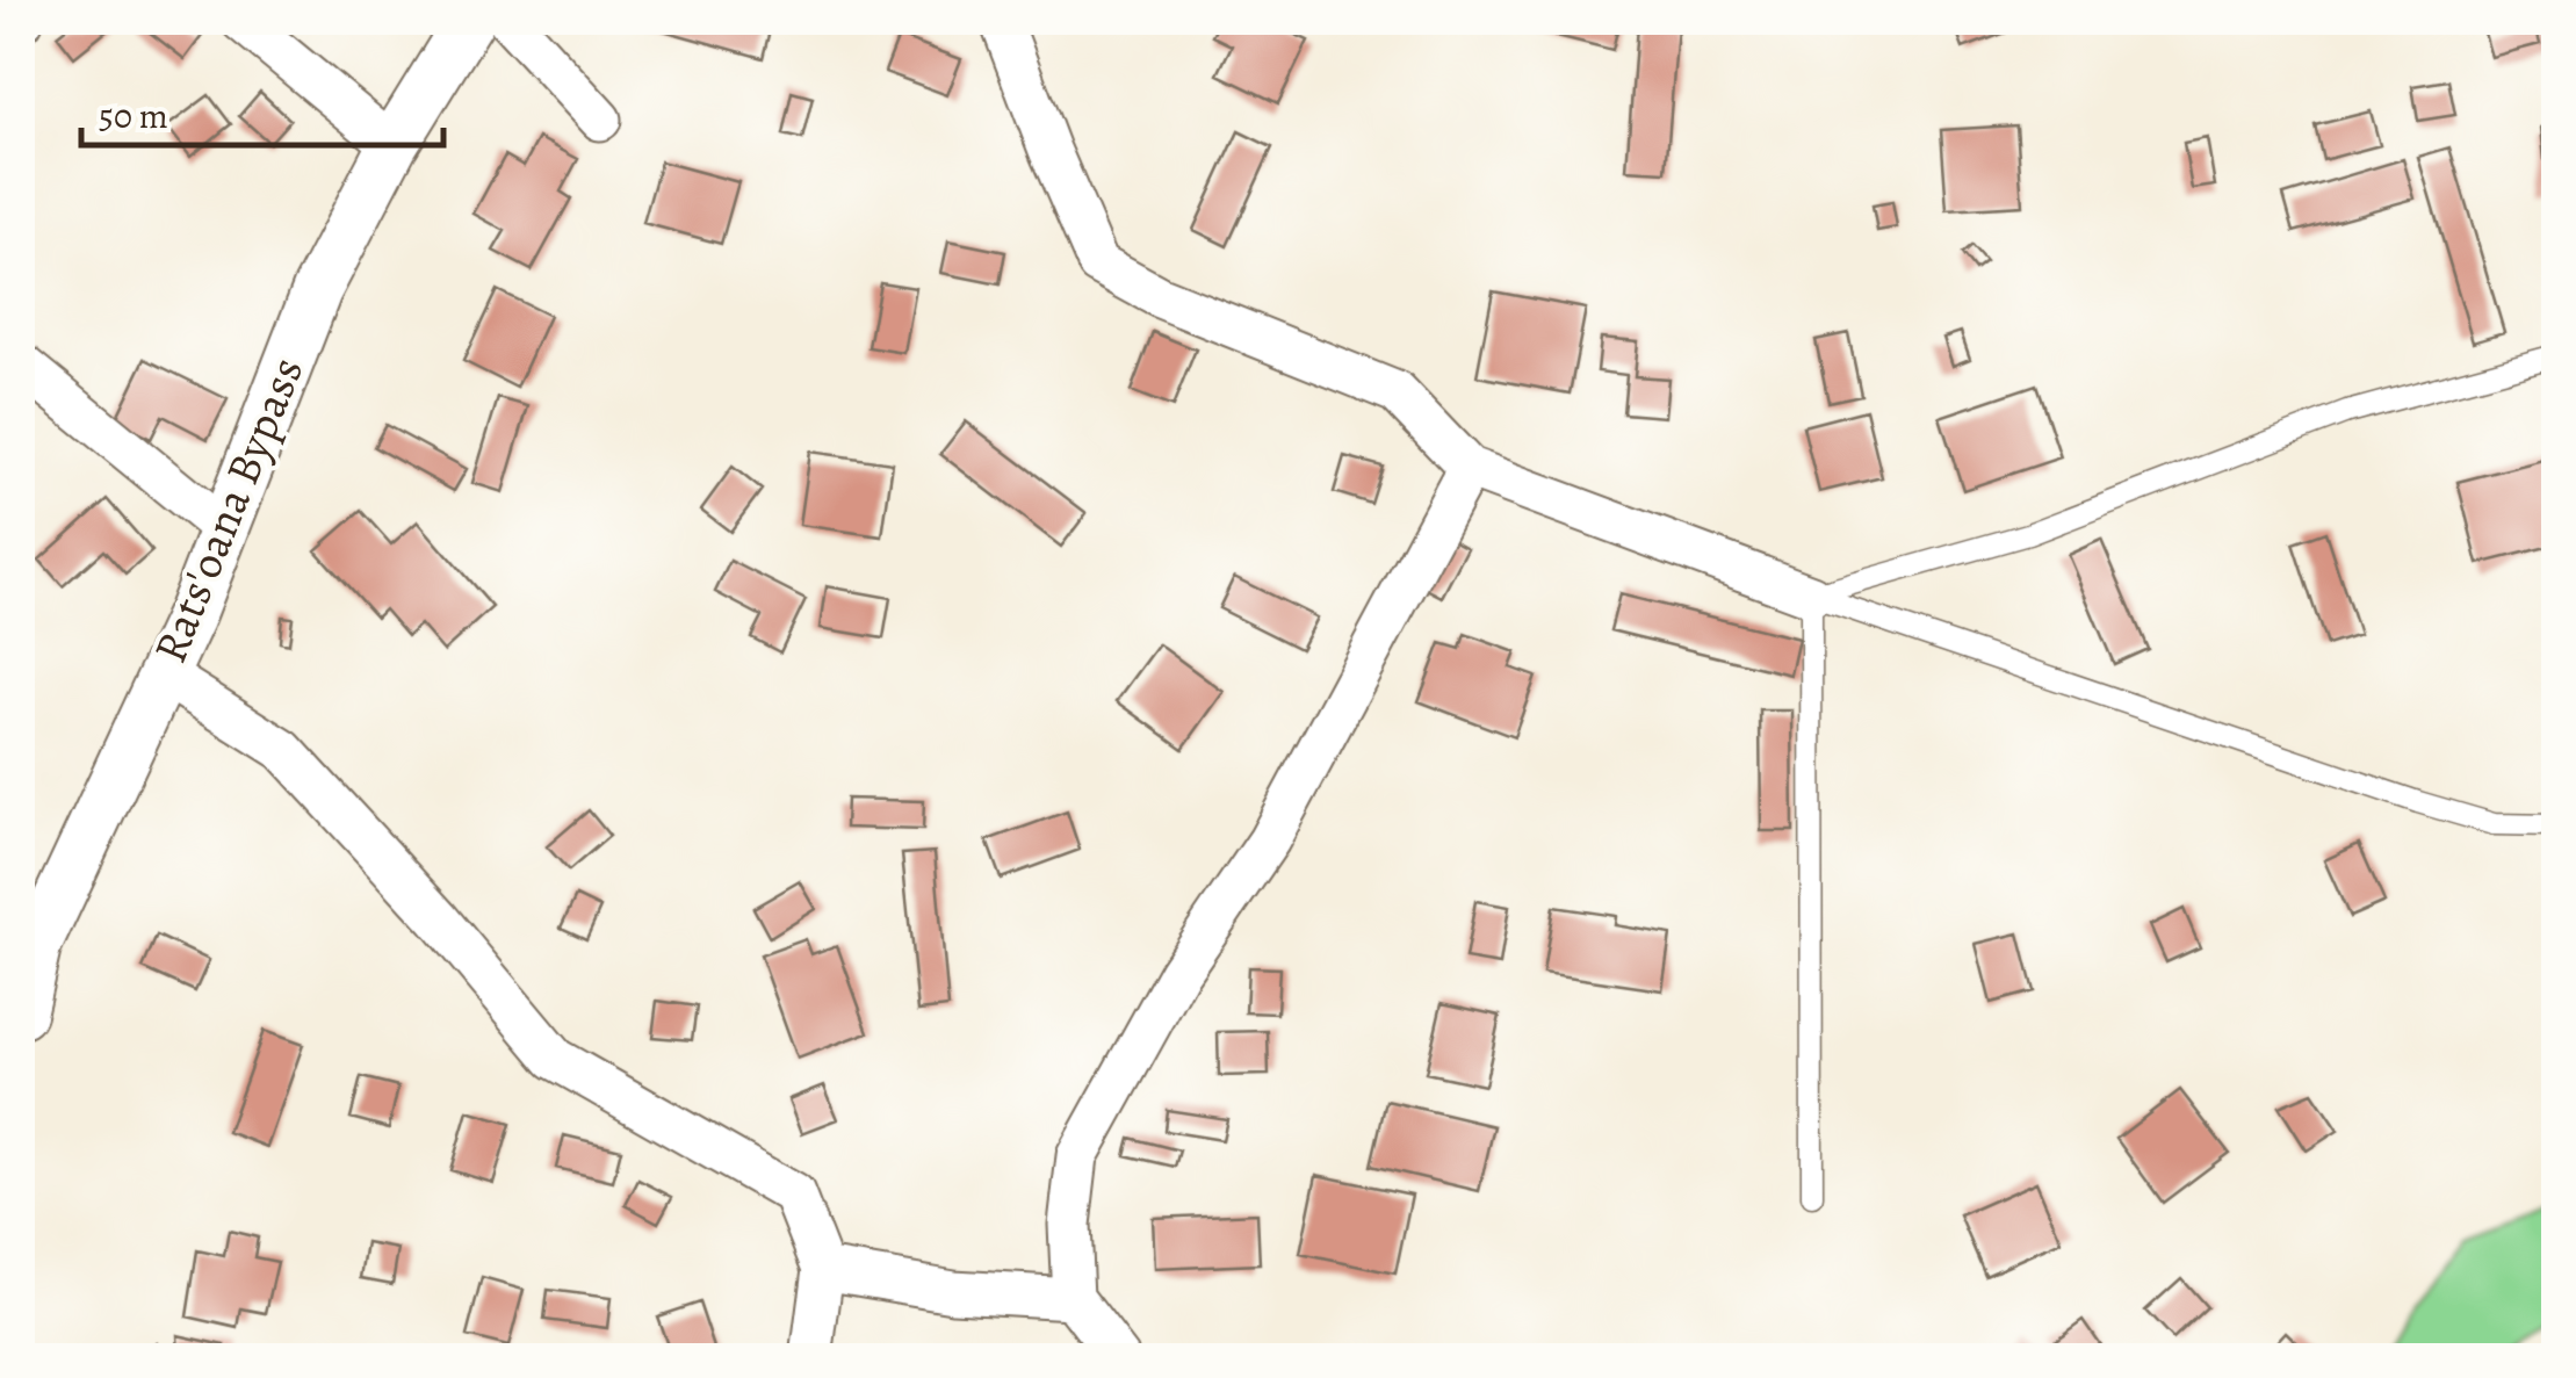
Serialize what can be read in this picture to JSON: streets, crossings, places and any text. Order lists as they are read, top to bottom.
{
  "streets": {
    "street": ["Rats'oana Bypass"]
  },
  "scale_bar": "50 m"
}
